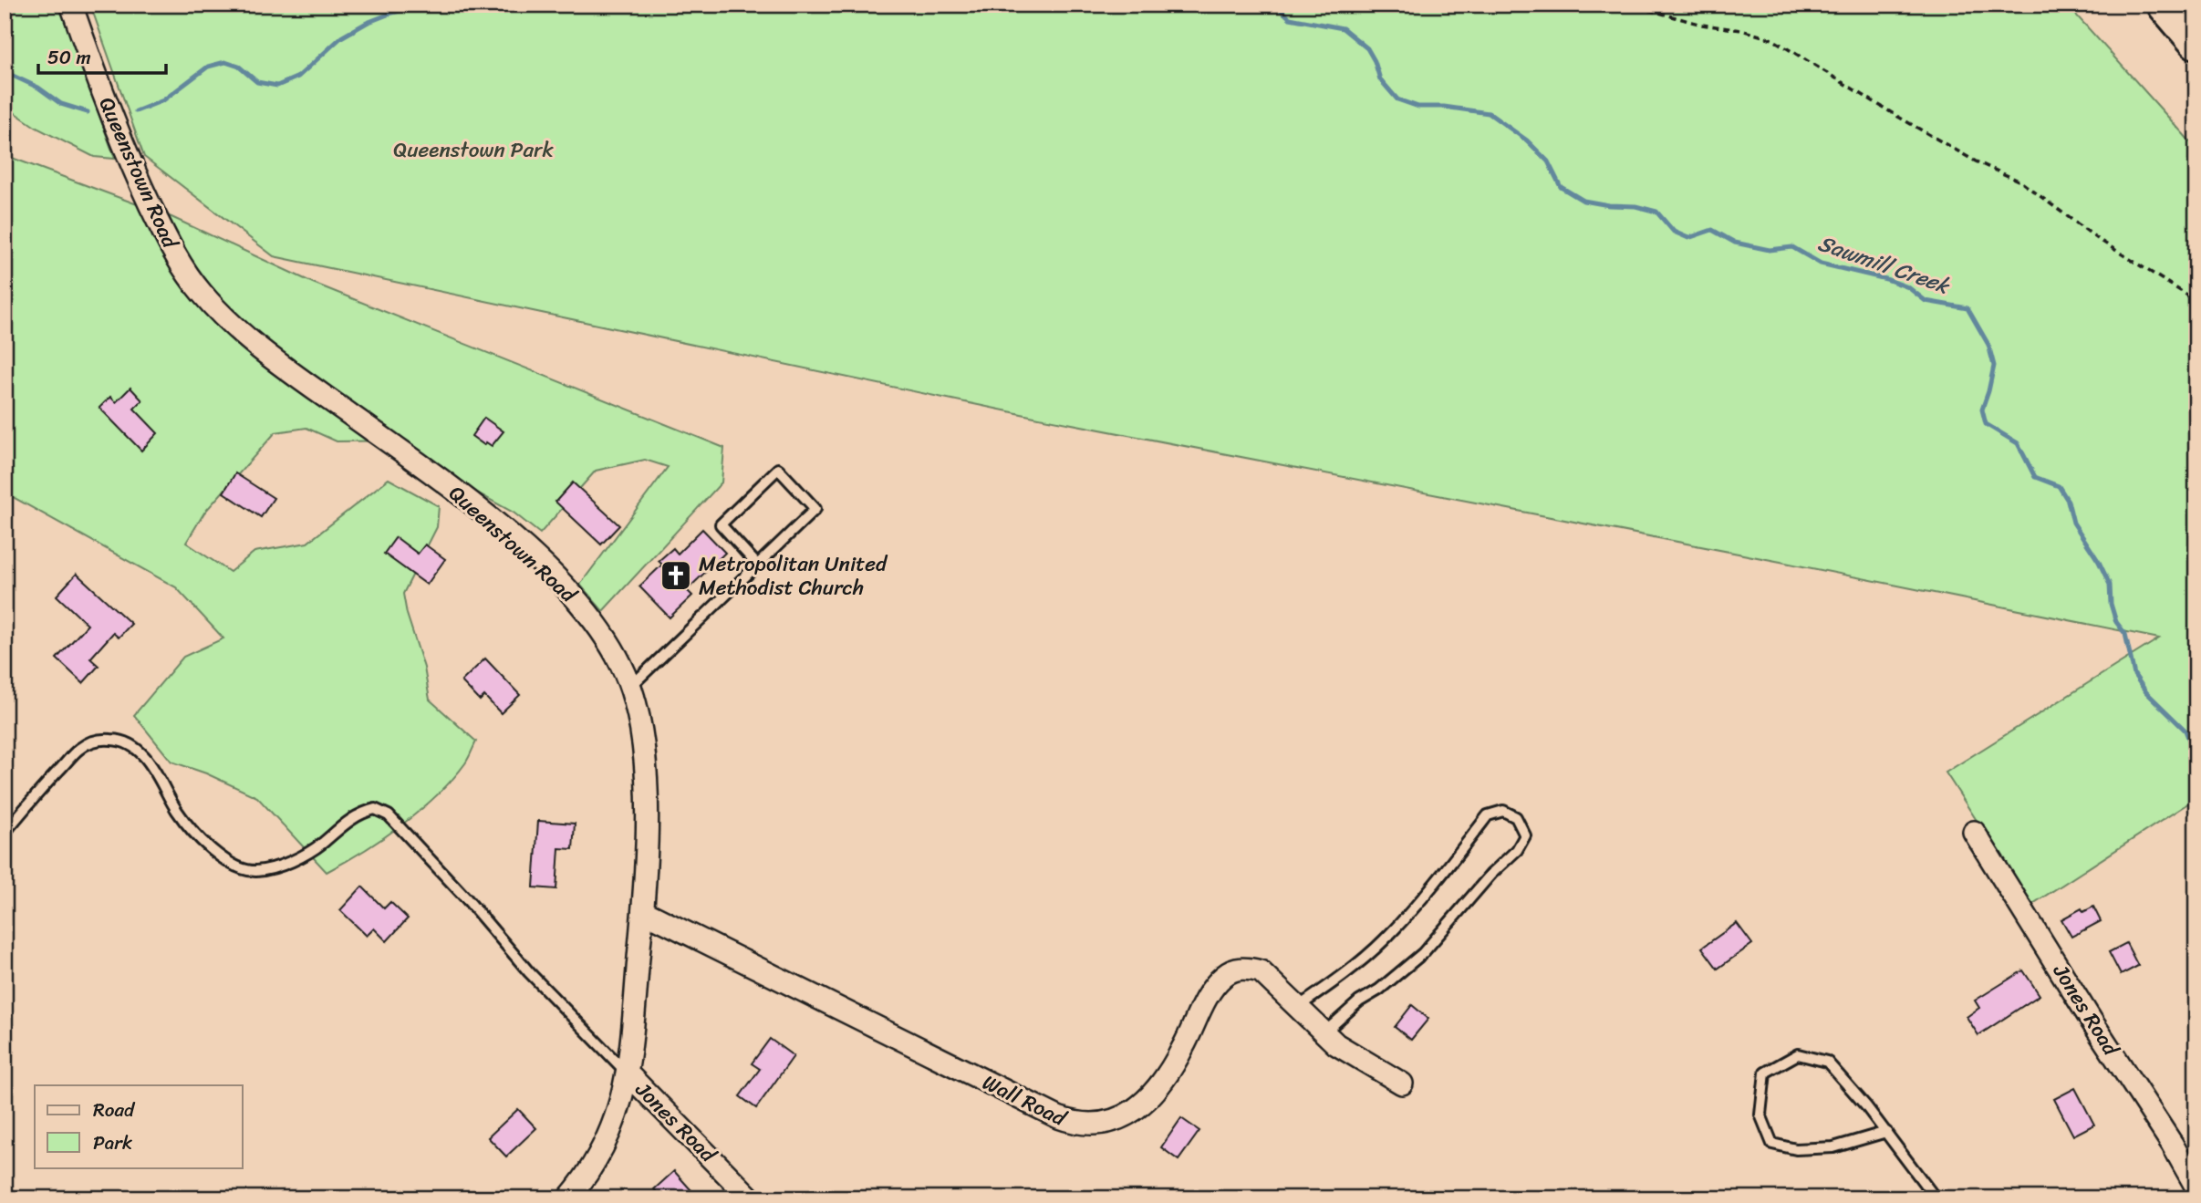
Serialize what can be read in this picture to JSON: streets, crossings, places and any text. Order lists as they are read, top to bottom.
{
  "streets": {
    "street": ["Queenstown Road", "Jones Road", "Wall Road"]
  },
  "crossings": [
    ["Queenstown Road", "Jones Road"],
    ["Queenstown Road", "Wall Road"]
  ],
  "water": ["Sawmill Creek"],
  "parks": ["Queenstown Park"],
  "places": {
    "church": ["Metropolitan United Methodist Church"]
  },
  "legend": ["Road", "Park"],
  "scale_bar": "50 m"
}
